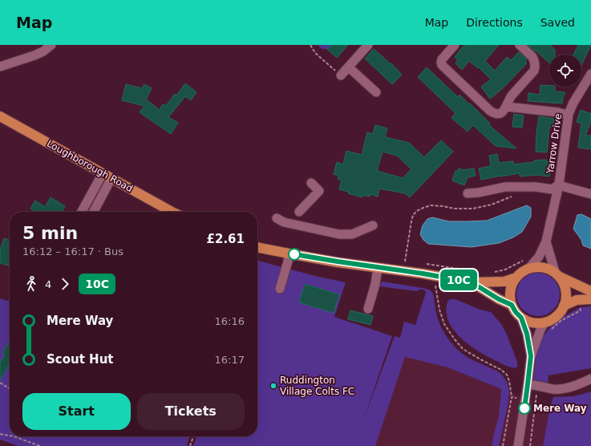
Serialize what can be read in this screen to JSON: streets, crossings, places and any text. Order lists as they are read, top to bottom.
{
  "streets": {
    "main road": ["Loughborough Road"],
    "street": ["Yarrow Drive"]
  },
  "places": ["Ruddington Village Colts FC", "Mere Way"],
  "lines": ["bus line 10C"],
  "page": {
    "header": "Map",
    "nav": ["Map", "Directions", "Saved"],
    "on_map": "10C",
    "heading": ["5 min", "16:12 – 16:17 · Bus", "£2.61"],
    "legs": ["4", "10C"],
    "list": [
      {
        "name": "Mere Way",
        "value": "16:16"
      },
      {
        "name": "Scout Hut",
        "value": "16:17"
      }
    ],
    "buttons": ["Start", "Tickets"]
  }
}
